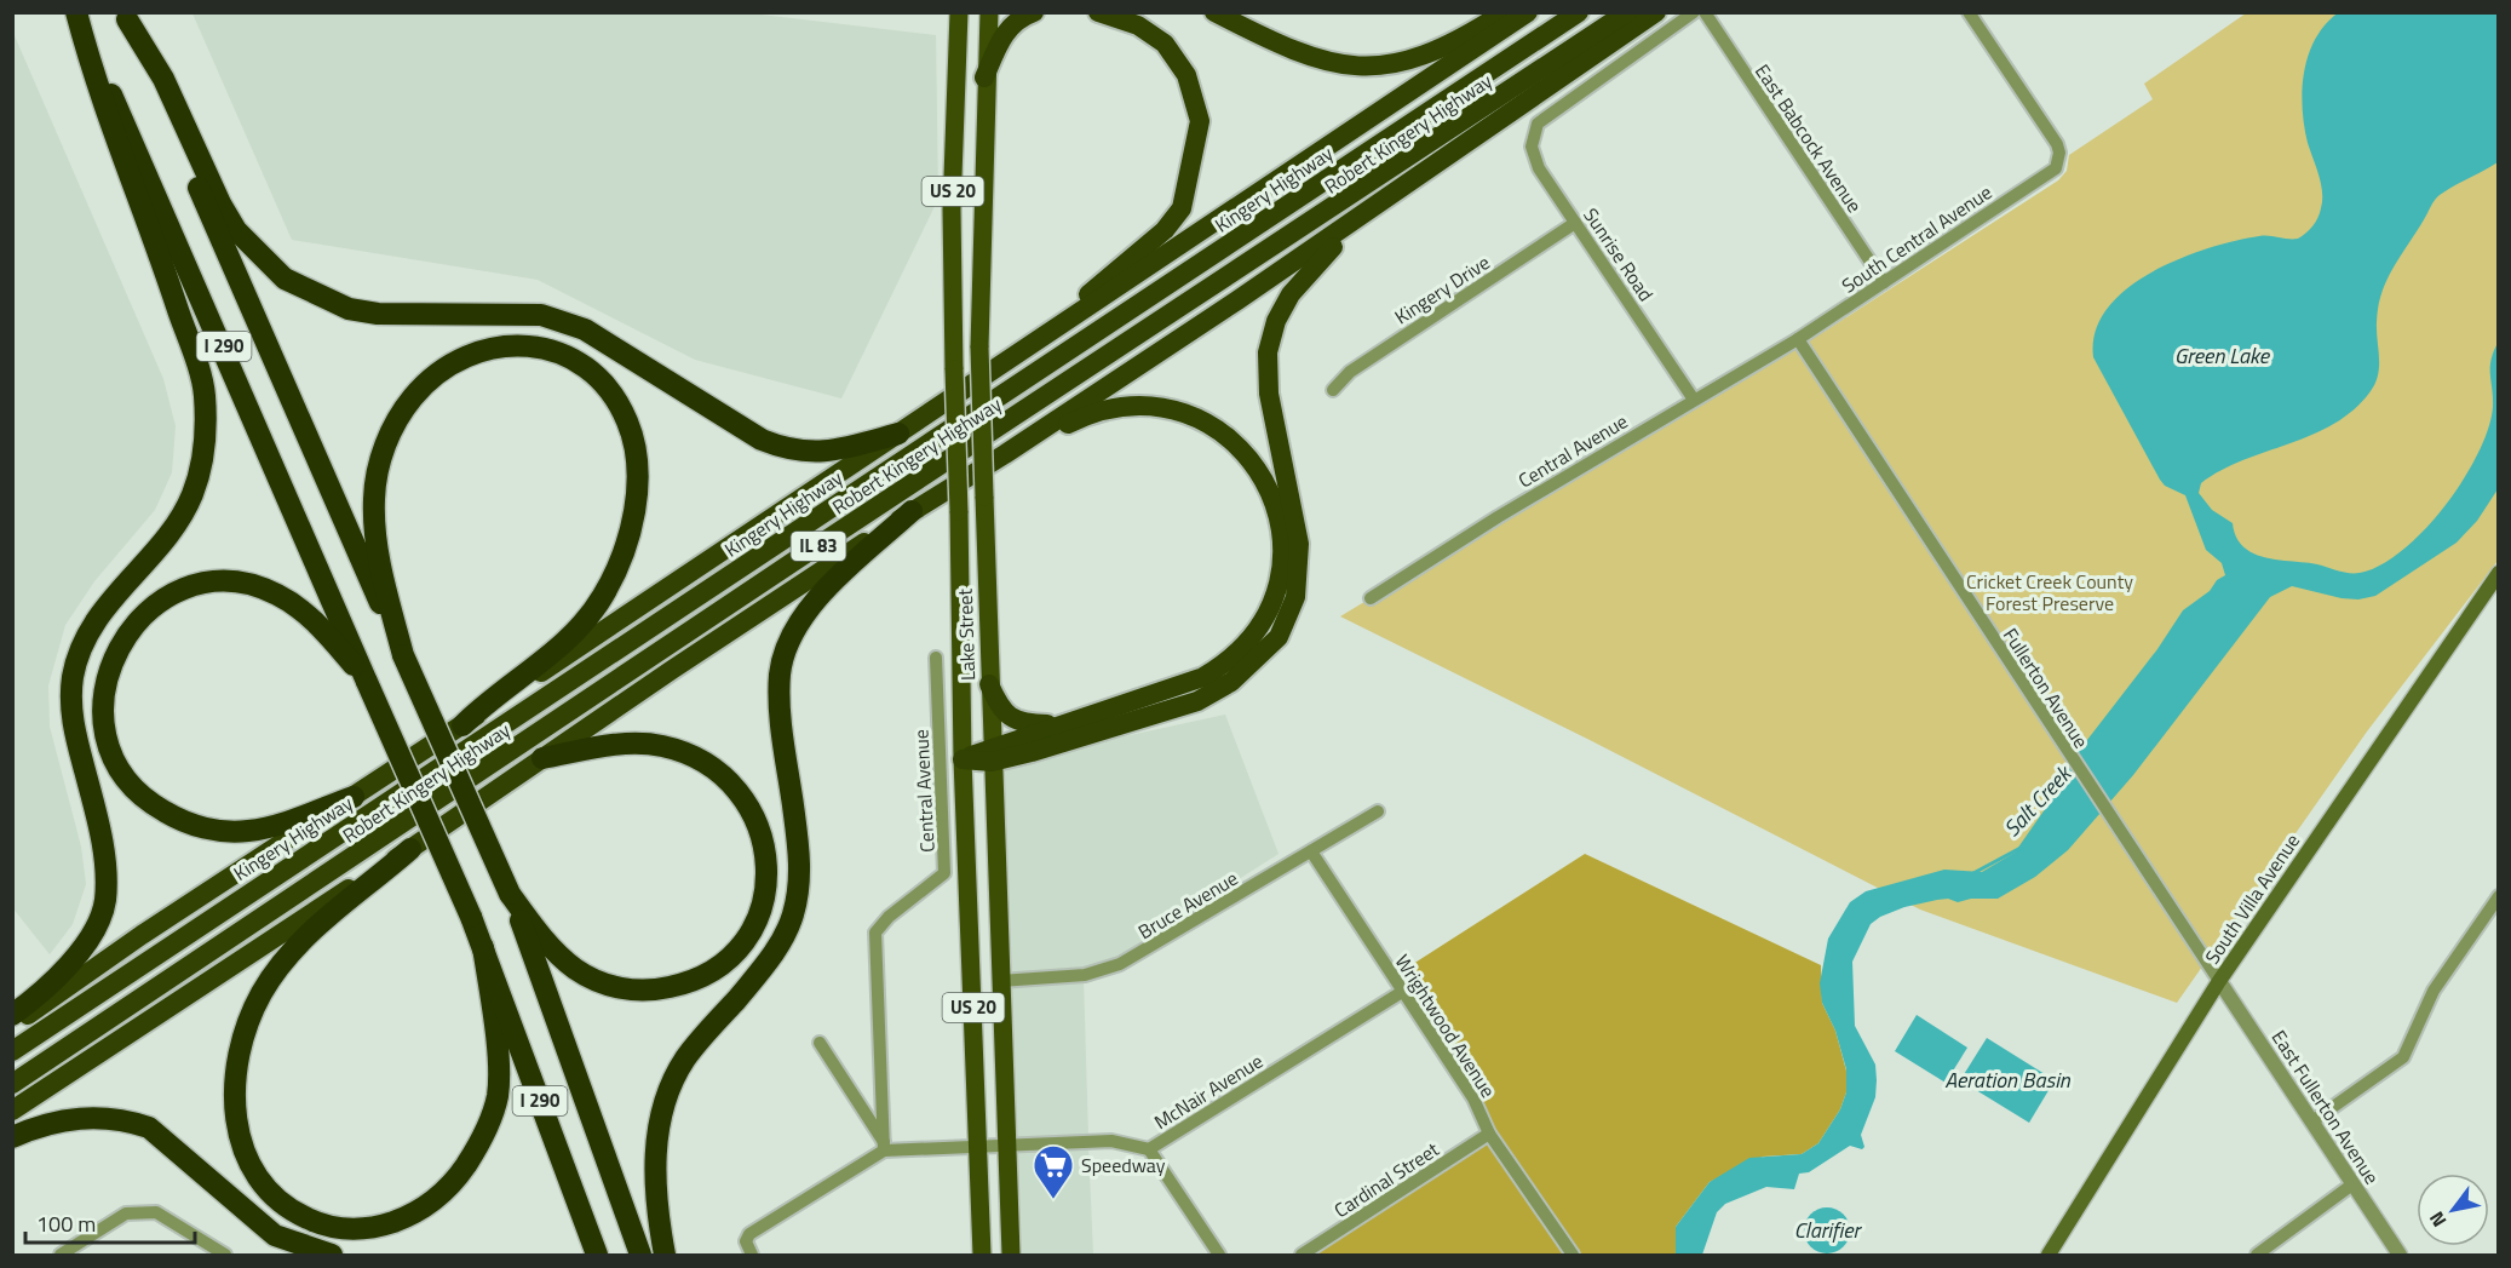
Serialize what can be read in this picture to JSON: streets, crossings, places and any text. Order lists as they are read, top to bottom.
{
  "streets": {
    "highway": [
      "Robert Kingery Highway",
      "Kingery Highway",
      "US 20",
      "I 290",
      "IL 83"
    ],
    "main road": ["Lake Street", "South Villa Avenue"],
    "street": [
      "East Babcock Avenue",
      "South Central Avenue",
      "Sunrise Road",
      "Kingery Drive",
      "Central Avenue",
      "Fullerton Avenue",
      "Bruce Avenue",
      "Wrightwood Avenue",
      "McNair Avenue",
      "East Fullerton Avenue",
      "Cardinal Street"
    ]
  },
  "crossings": [
    ["East Babcock Avenue", "South Central Avenue"],
    ["US 20", "Lake Street"],
    ["South Central Avenue", "Central Avenue"],
    ["South Central Avenue", "Fullerton Avenue"],
    ["Sunrise Road", "Kingery Drive"],
    ["Sunrise Road", "Central Avenue"],
    ["Central Avenue", "Fullerton Avenue"],
    ["Central Avenue", "McNair Avenue"],
    ["Lake Street", "Bruce Avenue"],
    ["Lake Street", "McNair Avenue"],
    ["Fullerton Avenue", "South Villa Avenue"],
    ["Fullerton Avenue", "East Fullerton Avenue"],
    ["South Villa Avenue", "East Fullerton Avenue"],
    ["Bruce Avenue", "Wrightwood Avenue"],
    ["Wrightwood Avenue", "McNair Avenue"],
    ["Wrightwood Avenue", "Cardinal Street"]
  ],
  "water": [
    "Green Lake",
    "Salt Creek",
    "Aeration Basin",
    "Clarifier"
  ],
  "parks": ["Cricket Creek County Forest Preserve"],
  "places": {
    "supermarket": ["Speedway"]
  },
  "scale_bar": "100 m",
  "north": "bottom left"
}
